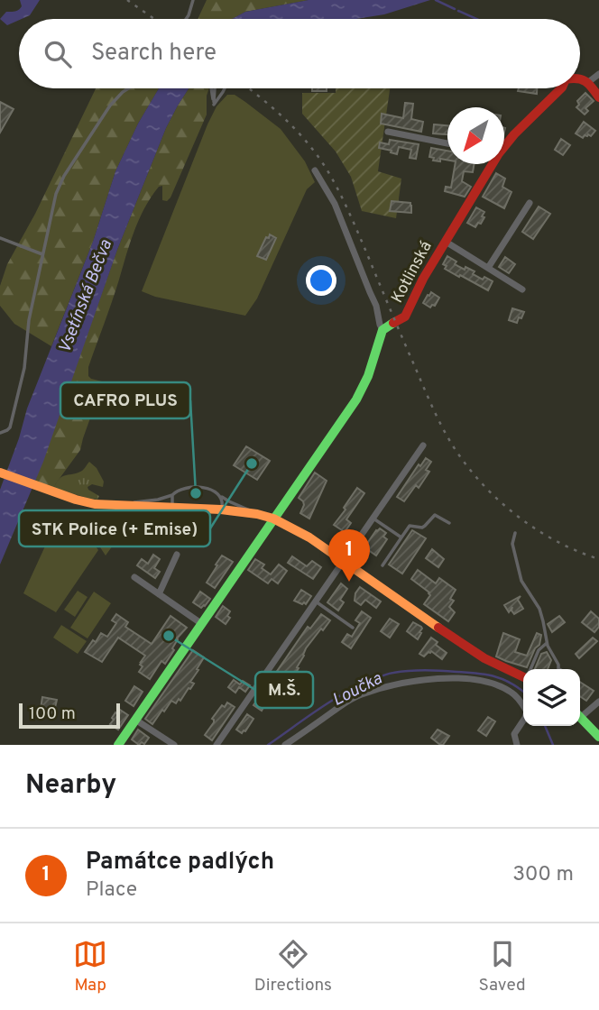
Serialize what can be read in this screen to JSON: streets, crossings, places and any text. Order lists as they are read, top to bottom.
{
  "streets": {
    "street": ["Kotlinská"]
  },
  "water": ["Vsetínská Bečva", "Loučka"],
  "places": ["STK Police (+ Emise)", "CAFRO PLUS", "M.Š."],
  "scale_bar": "100 m",
  "north": "bottom left",
  "page": {
    "search": "Search here",
    "pins": "1",
    "scale": "100 m",
    "heading": "Nearby",
    "list": [
      {
        "mark": "1",
        "name": "Památce padlých",
        "note": "Place",
        "value": "300 m"
      }
    ],
    "nav": ["Map", "Directions", "Saved"]
  }
}
